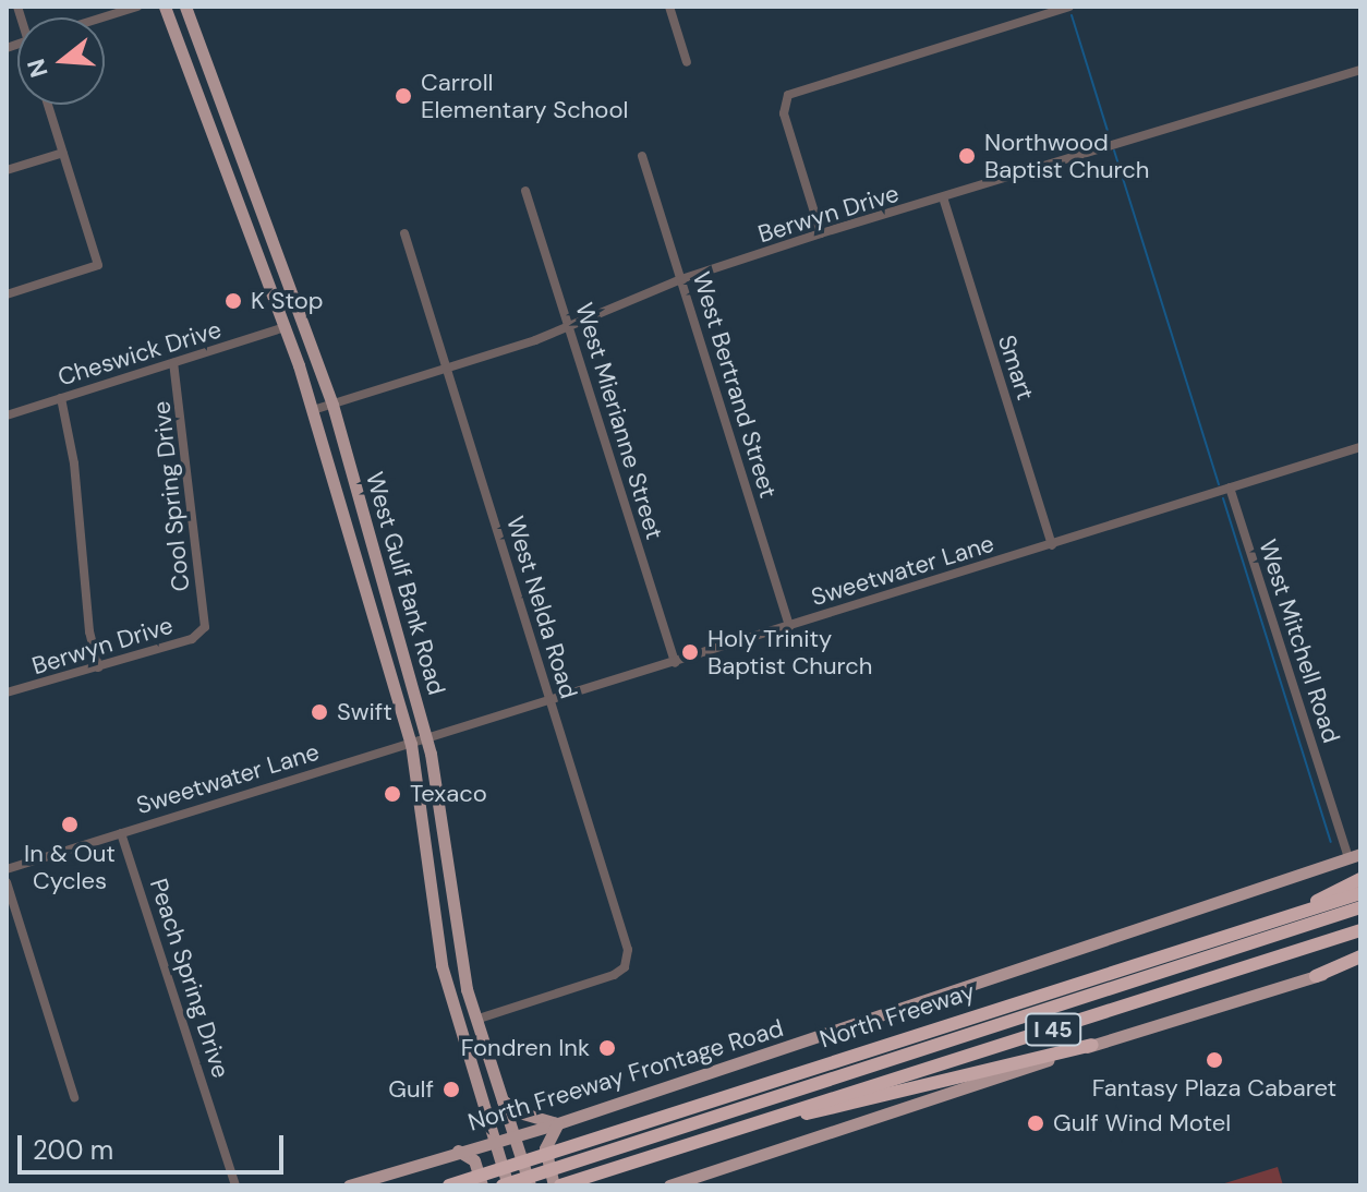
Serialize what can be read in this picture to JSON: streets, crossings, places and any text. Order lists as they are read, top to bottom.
{
  "streets": {
    "highway": ["North Freeway", "I 45"],
    "main road": ["West Gulf Bank Road", "North Freeway Frontage Road"],
    "street": [
      "Berwyn Drive",
      "Cheswick Drive",
      "Smart",
      "West Bertrand Street",
      "West Mierianne Street",
      "Cool Spring Drive",
      "Sweetwater Lane",
      "West Nelda Road",
      "West Mitchell Road",
      "Peach Spring Drive"
    ]
  },
  "crossings": [
    ["Berwyn Drive", "Smart"],
    ["Berwyn Drive", "West Bertrand Street"],
    ["Berwyn Drive", "West Mierianne Street"],
    ["Berwyn Drive", "Cool Spring Drive"],
    ["Berwyn Drive", "West Gulf Bank Road"],
    ["Berwyn Drive", "West Nelda Road"],
    ["Cheswick Drive", "Cool Spring Drive"],
    ["Cheswick Drive", "West Gulf Bank Road"],
    ["Smart", "Sweetwater Lane"],
    ["West Bertrand Street", "Sweetwater Lane"],
    ["West Mierianne Street", "Sweetwater Lane"],
    ["Sweetwater Lane", "West Gulf Bank Road"],
    ["Sweetwater Lane", "West Nelda Road"],
    ["Sweetwater Lane", "West Mitchell Road"],
    ["Sweetwater Lane", "Peach Spring Drive"],
    ["West Gulf Bank Road", "West Nelda Road"],
    ["West Gulf Bank Road", "North Freeway"],
    ["West Gulf Bank Road", "North Freeway Frontage Road"],
    ["West Mitchell Road", "North Freeway Frontage Road"]
  ],
  "places": [
    "Carroll Elementary School",
    "Northwood Baptist Church",
    "K Stop",
    "Holy Trinity Baptist Church",
    "Swift",
    "Texaco",
    "In & Out Cycles",
    "Fondren Ink",
    "Fantasy Plaza Cabaret",
    "Gulf",
    "Gulf Wind Motel"
  ],
  "scale_bar": "200 m",
  "north": "left"
}
